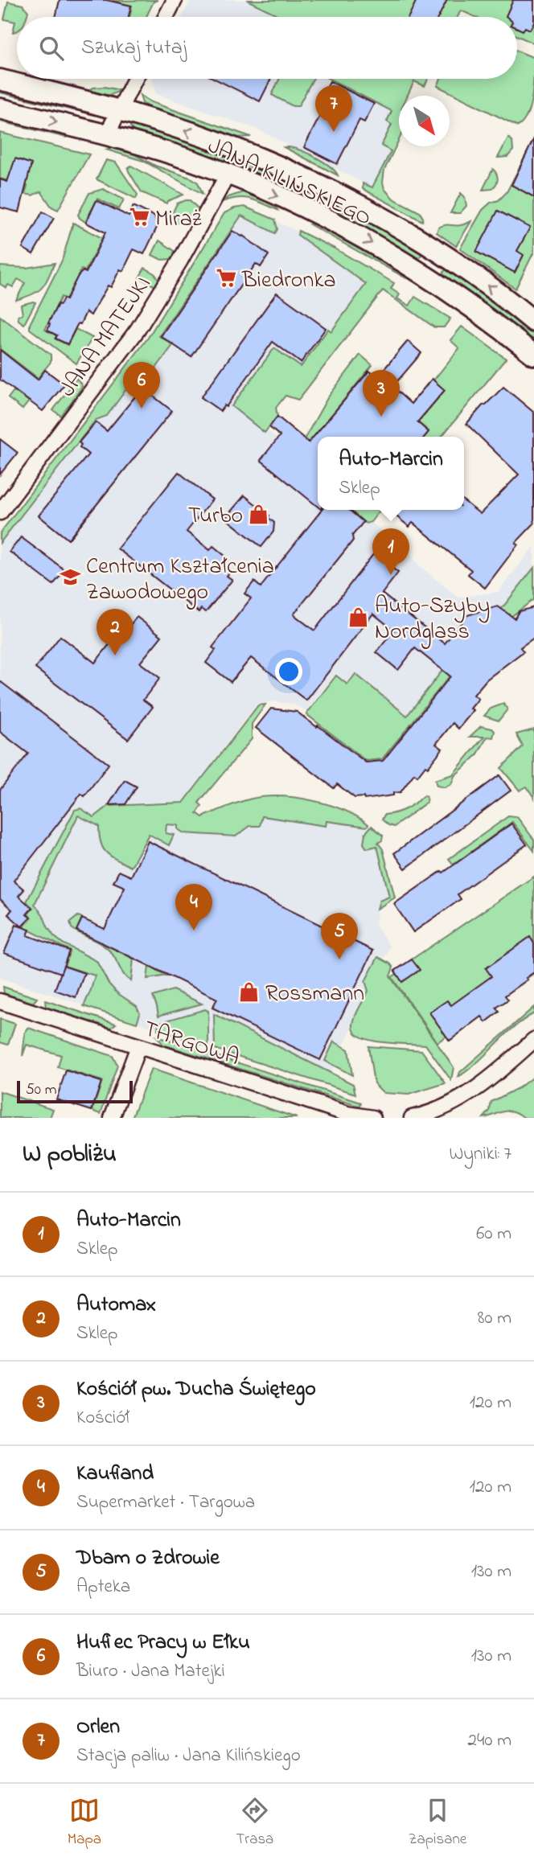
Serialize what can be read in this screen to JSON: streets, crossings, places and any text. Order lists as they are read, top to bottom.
{
  "streets": {
    "street": ["JANA KILIŃSKIEGO", "JANA MATEJKI", "TARGOWA"]
  },
  "crossings": [
    ["JANA KILIŃSKIEGO", "JANA MATEJKI"]
  ],
  "places": {
    "supermarket": ["Miraż", "Biedronka"],
    "shop": ["Turbo", "Auto-Szyby Nordglass", "Rossmann"],
    "school or university": ["Centrum Kształcenia Zawodowego"]
  },
  "scale_bar": "50 m",
  "north": "bottom right",
  "page": {
    "search": "Szukaj tutaj",
    "pins": [
      "7",
      "6",
      "3",
      "1",
      "2",
      "4",
      "5"
    ],
    "popup": ["Auto-Marcin", "Sklep"],
    "scale": "50 m",
    "heading": ["W pobliżu", "Wyniki: 7"],
    "list": [
      {
        "mark": "1",
        "name": "Auto-Marcin",
        "note": "Sklep",
        "value": "60 m"
      },
      {
        "mark": "2",
        "name": "Automax",
        "note": "Sklep",
        "value": "80 m"
      },
      {
        "mark": "3",
        "name": "Kościół pw. Ducha Świętego",
        "note": "Kościół",
        "value": "120 m"
      },
      {
        "mark": "4",
        "name": "Kaufland",
        "note": "Supermarket · Targowa",
        "value": "120 m"
      },
      {
        "mark": "5",
        "name": "Dbam o Zdrowie",
        "note": "Apteka",
        "value": "130 m"
      },
      {
        "mark": "6",
        "name": "Hufiec Pracy w Ełku",
        "note": "Biuro · Jana Matejki",
        "value": "130 m"
      },
      {
        "mark": "7",
        "name": "Orlen",
        "note": "Stacja paliw · Jana Kilińskiego",
        "value": "240 m"
      }
    ],
    "nav": ["Mapa", "Trasa", "Zapisane"]
  }
}
